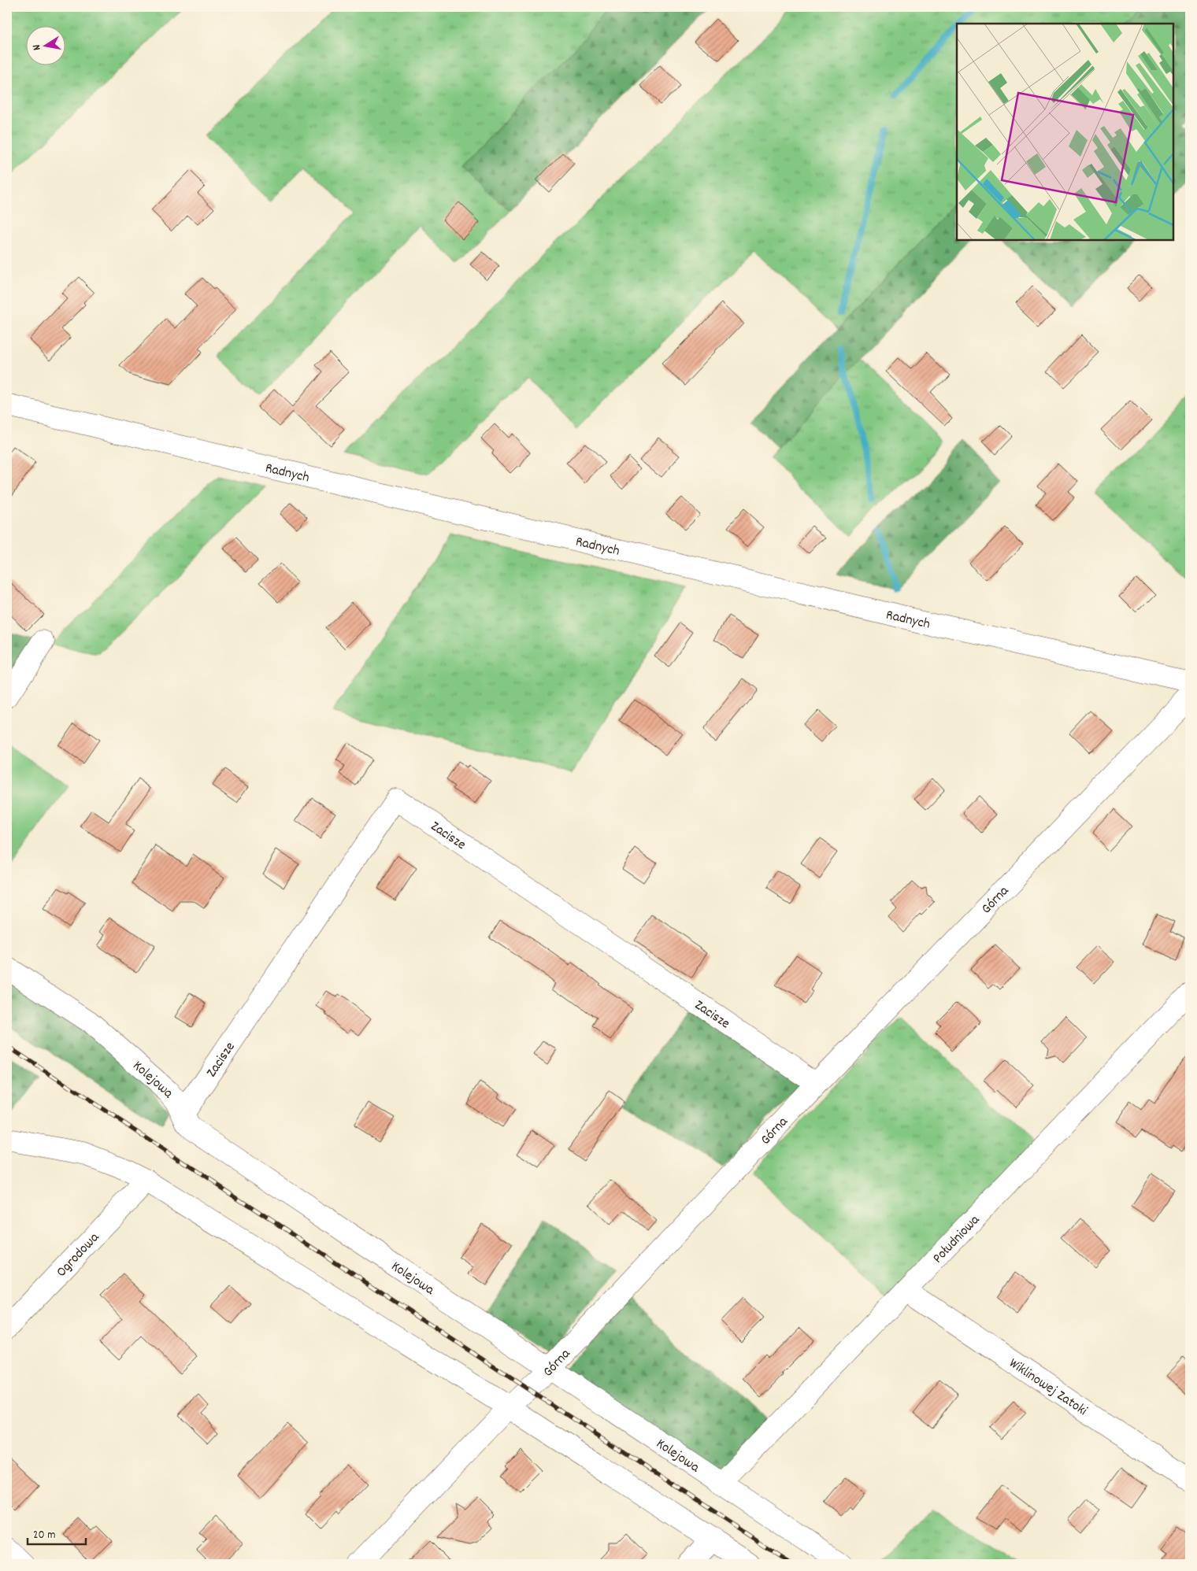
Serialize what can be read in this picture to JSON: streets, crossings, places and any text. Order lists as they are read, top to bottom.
{
  "streets": {
    "street": [
      "Radnych",
      "Zacisze",
      "Górna",
      "Kolejowa",
      "Południowa",
      "Ogrodowa",
      "Wiklinowej Zatoki"
    ]
  },
  "crossings": [
    ["Zacisze", "Górna"],
    ["Zacisze", "Kolejowa"],
    ["Górna", "Kolejowa"],
    ["Kolejowa", "Południowa"],
    ["Południowa", "Wiklinowej Zatoki"]
  ],
  "scale_bar": "20 m",
  "north": "left"
}
